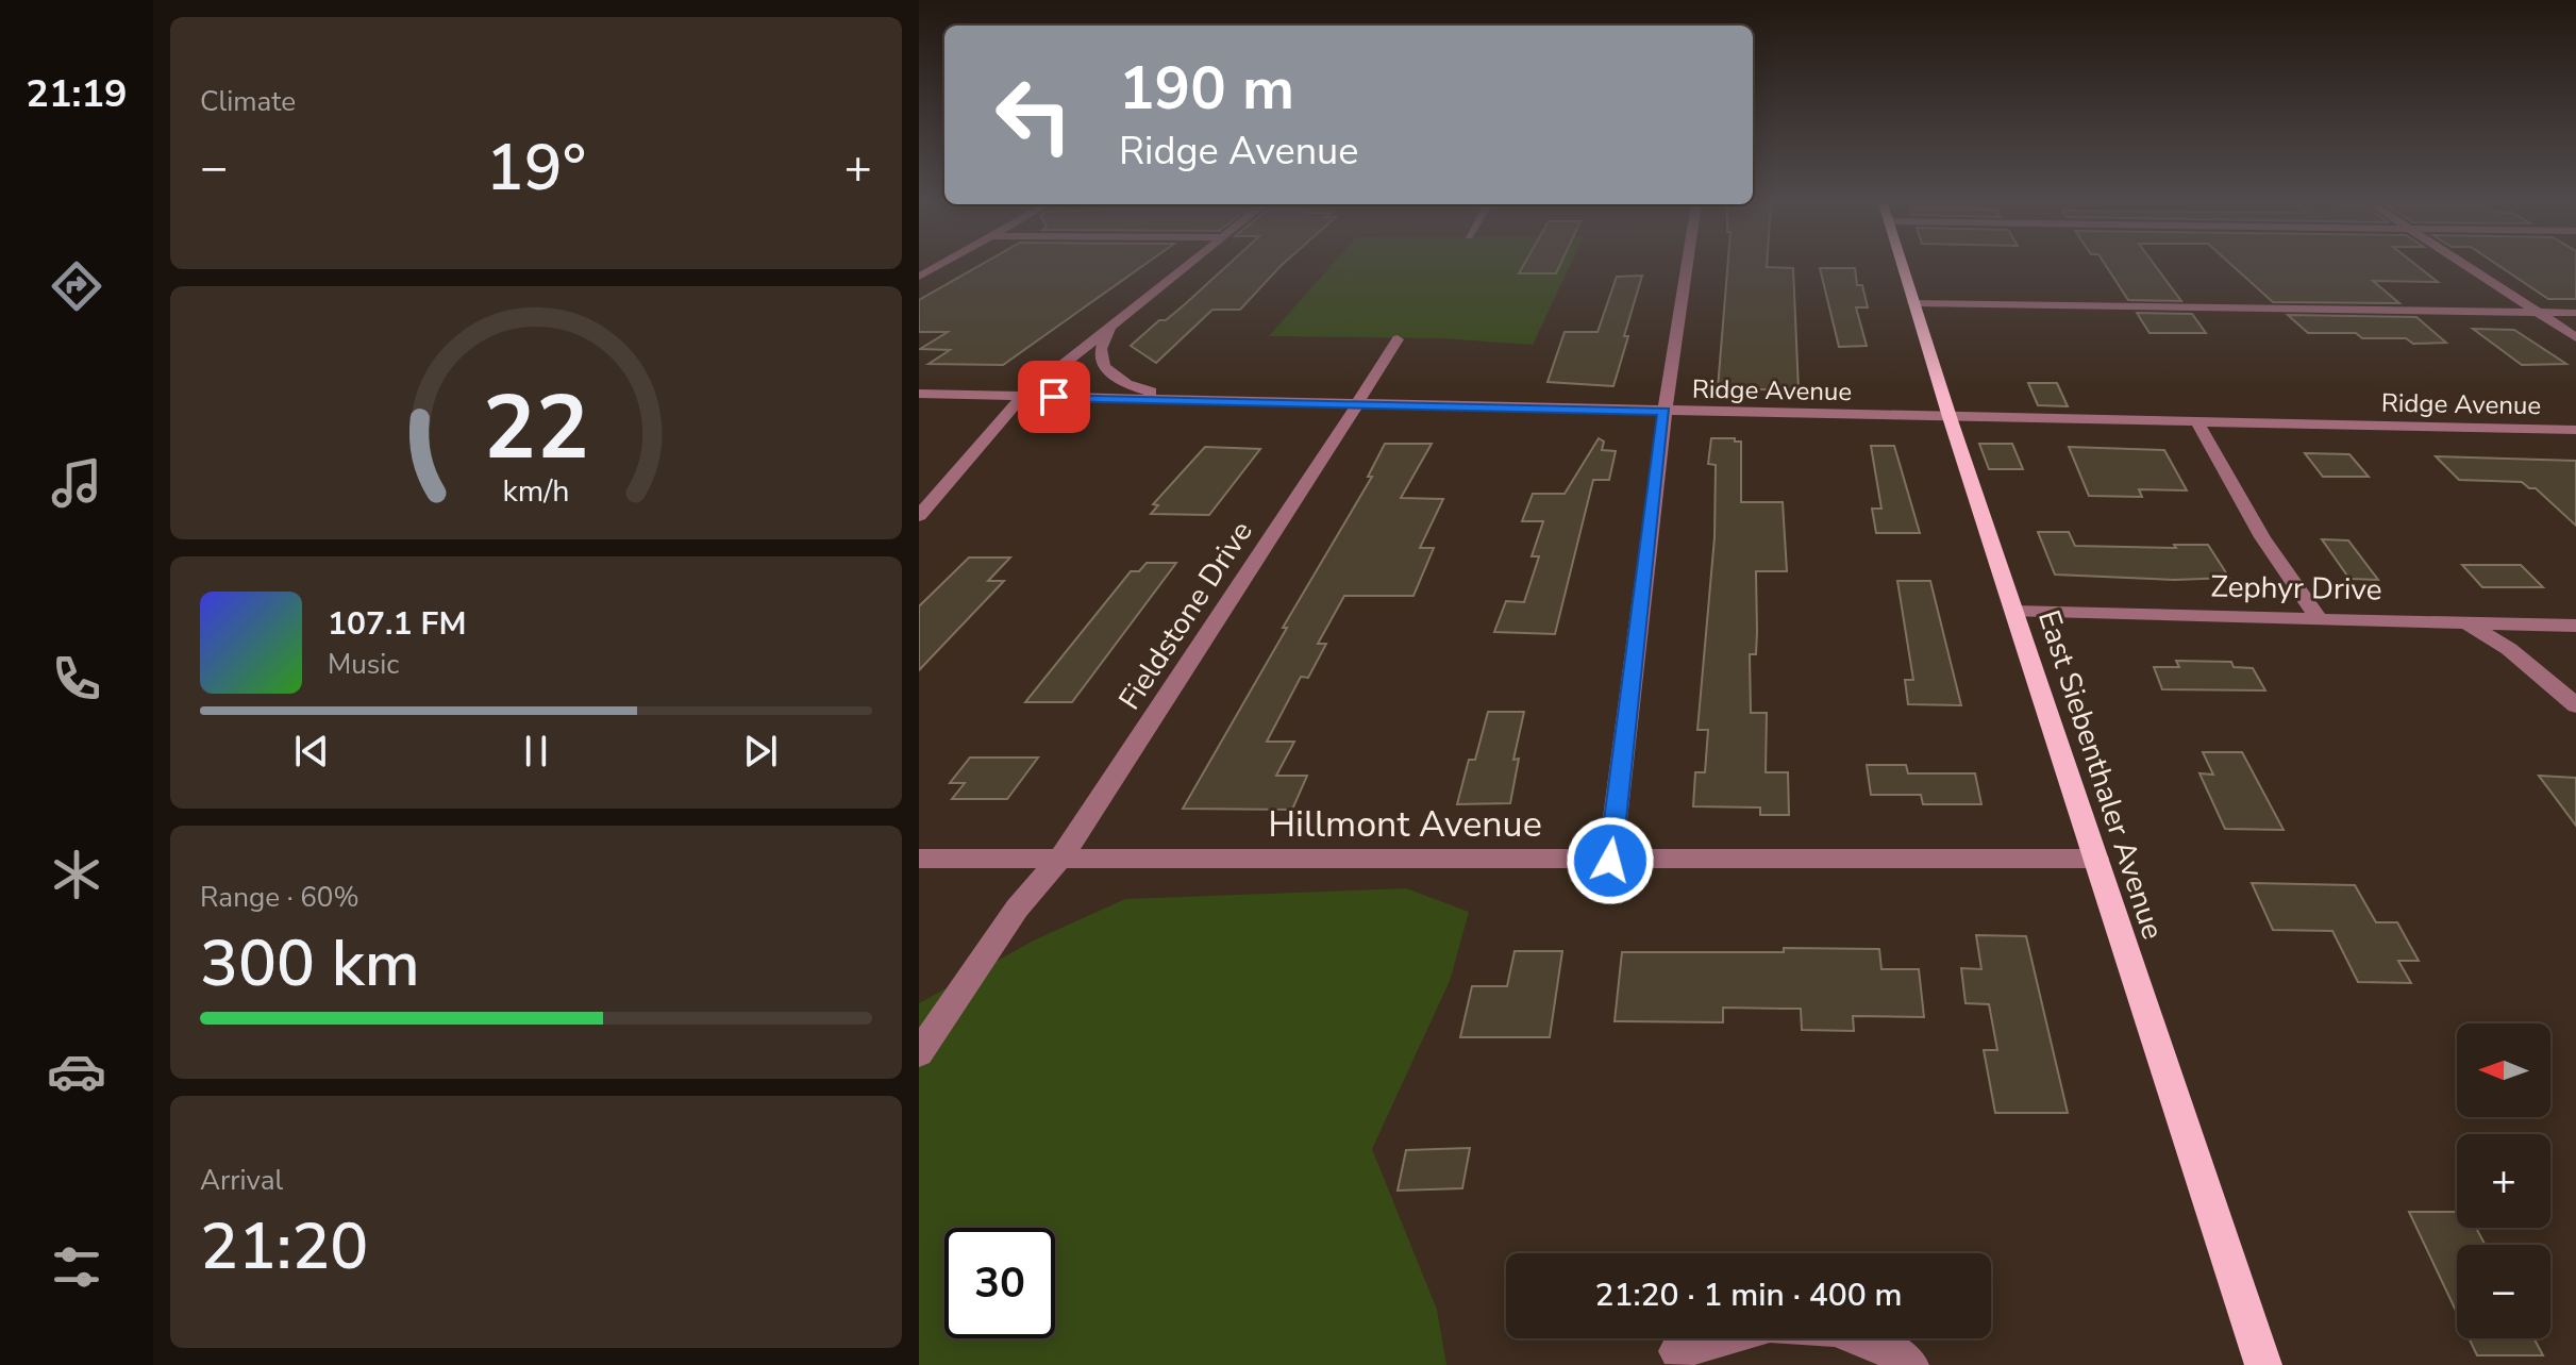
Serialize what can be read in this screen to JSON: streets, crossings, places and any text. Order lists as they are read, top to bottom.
{
  "streets": {
    "main road": ["East Siebenthaler Avenue"],
    "street": [
      "Ridge Avenue",
      "Zephyr Drive",
      "Fieldstone Drive",
      "Hillmont Avenue"
    ]
  },
  "crossings": [
    ["Ridge Avenue", "Fieldstone Drive"],
    ["Ridge Avenue", "East Siebenthaler Avenue"],
    ["Zephyr Drive", "East Siebenthaler Avenue"],
    ["Fieldstone Drive", "Hillmont Avenue"],
    ["East Siebenthaler Avenue", "Hillmont Avenue"]
  ],
  "north": "left",
  "page": {
    "tabs": "21:19",
    "tile": [
      "Climate",
      ["Range · 60%", "300 km"],
      ["Arrival", "21:20"]
    ],
    "turn": ["190 m", "Ridge Avenue"],
    "heat": ["−", "19°", "+"],
    "song": ["107.1 FM", "Music"],
    "map_buttons": ["+", "−"],
    "limit": "30",
    "trip": "21:20 · 1 min · 400 m",
    "gauge": ["22", "km/h"]
  }
}
